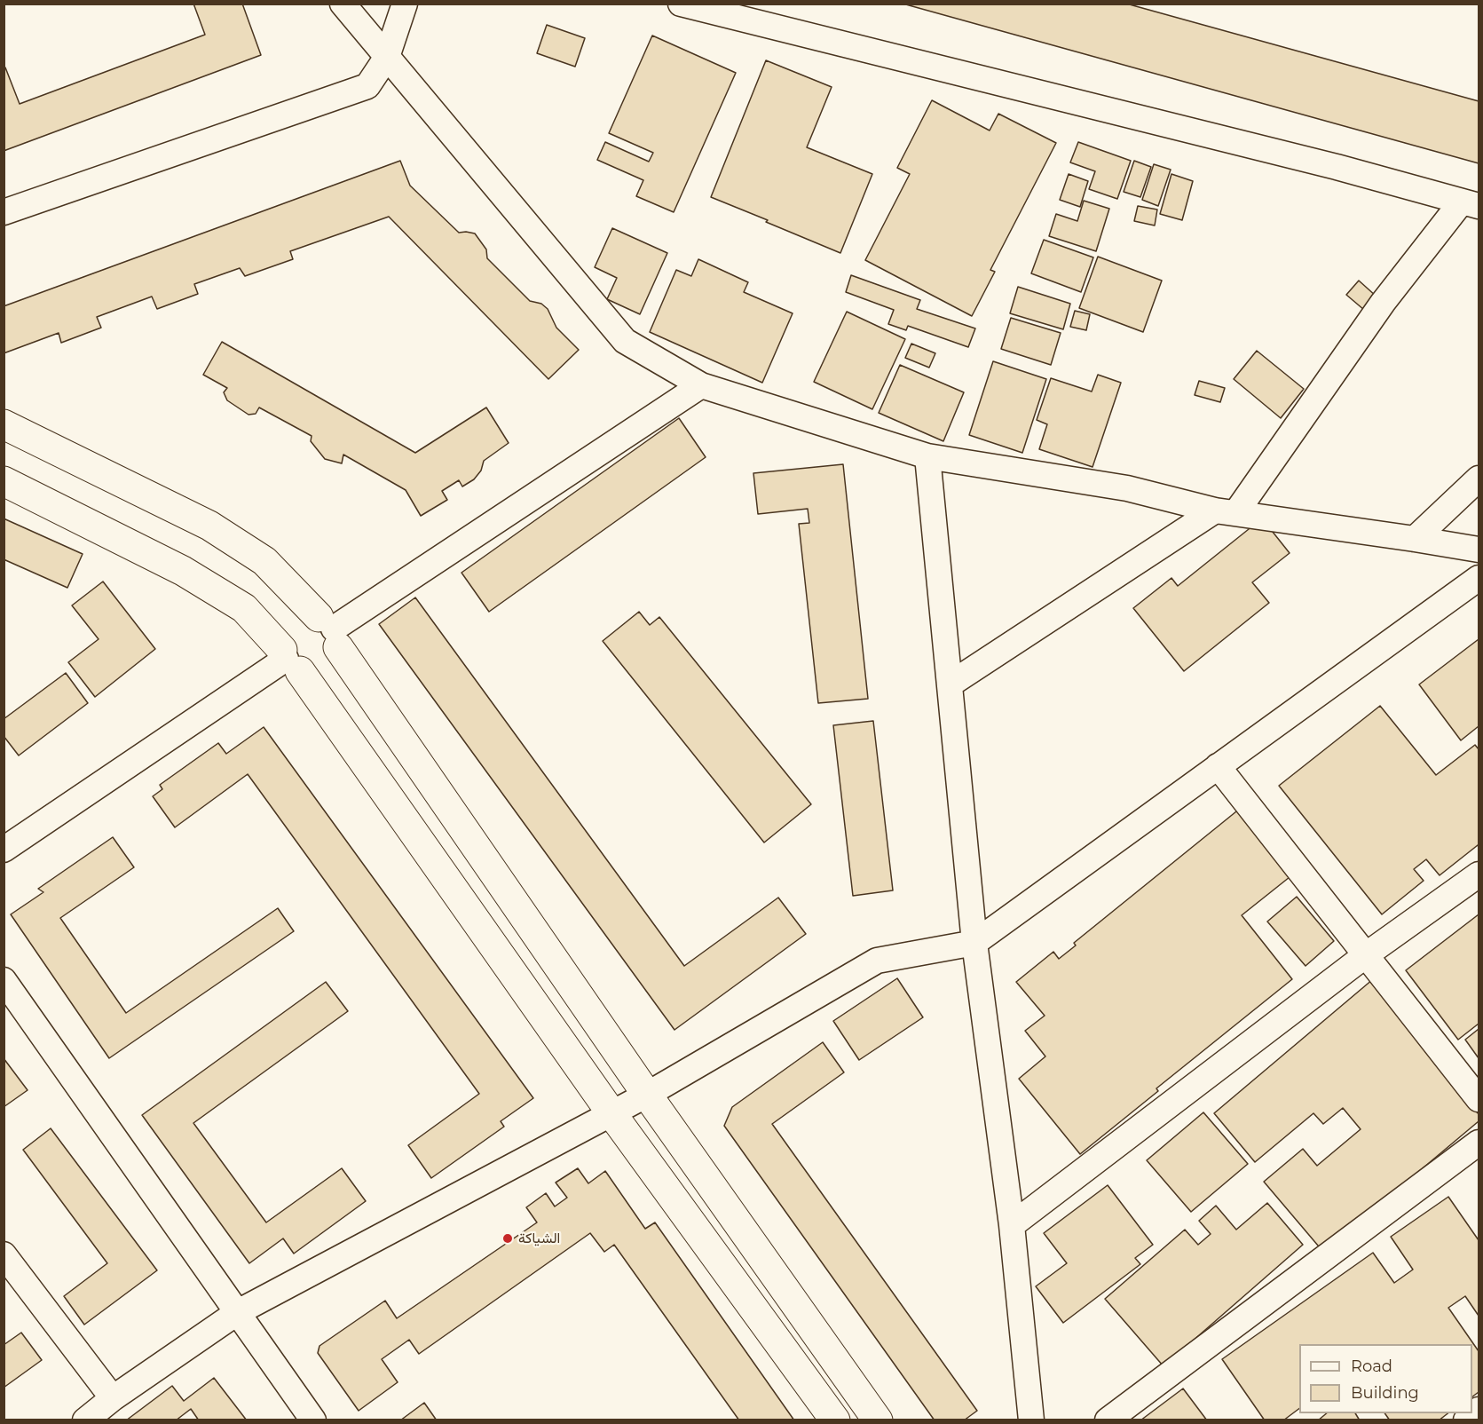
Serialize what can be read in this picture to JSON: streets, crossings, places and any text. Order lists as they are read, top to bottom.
{
  "places": ["الشياكة"],
  "legend": ["Road", "Building"]
}
